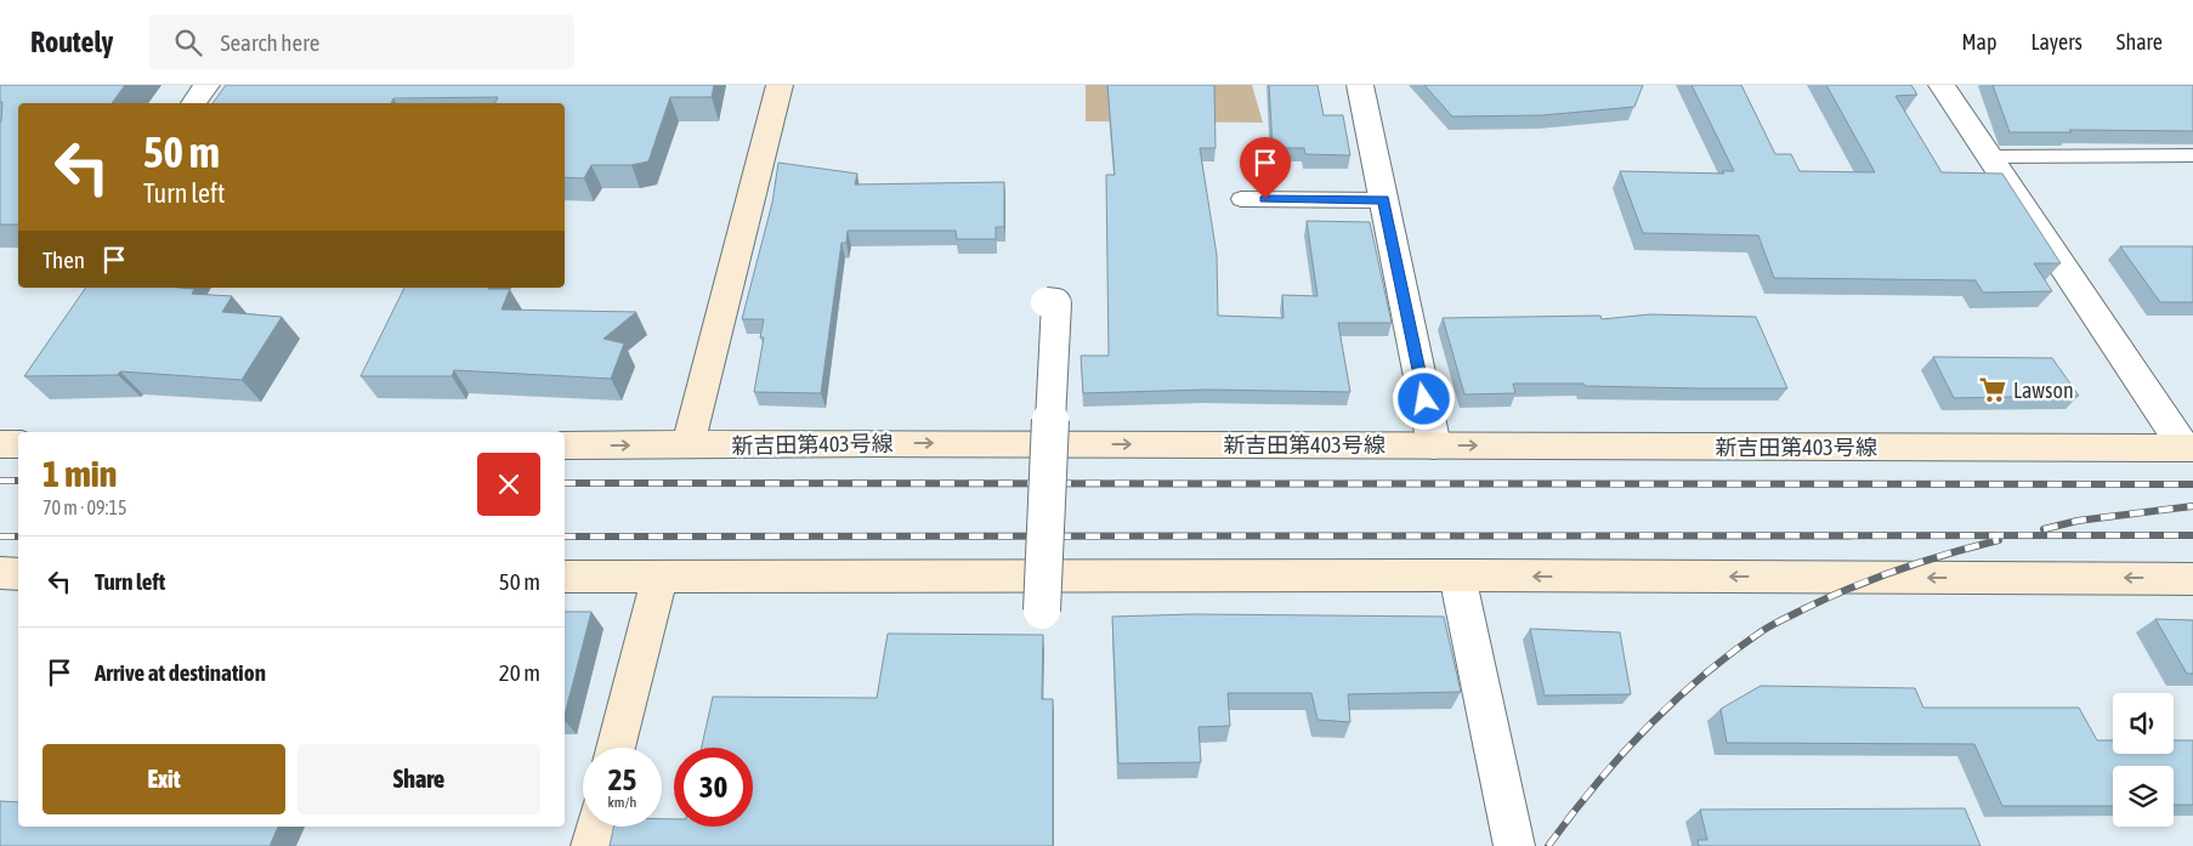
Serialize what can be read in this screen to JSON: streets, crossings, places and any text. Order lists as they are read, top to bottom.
{
  "streets": {
    "street": ["新吉田第403号線"]
  },
  "places": {
    "supermarket": ["Lawson"]
  },
  "page": {
    "header": "Routely",
    "search": "Search here",
    "nav": ["Map", "Layers", "Share"],
    "turn": ["50 m", "Turn left"],
    "then": "Then",
    "heading": ["1 min", "70 m · 09:15"],
    "list": [
      {
        "name": "Turn left",
        "value": "50 m"
      },
      {
        "name": "Arrive at destination",
        "value": "20 m"
      }
    ],
    "buttons": ["Exit", "Share"],
    "speed": "25 km/h",
    "limit": "30"
  }
}
